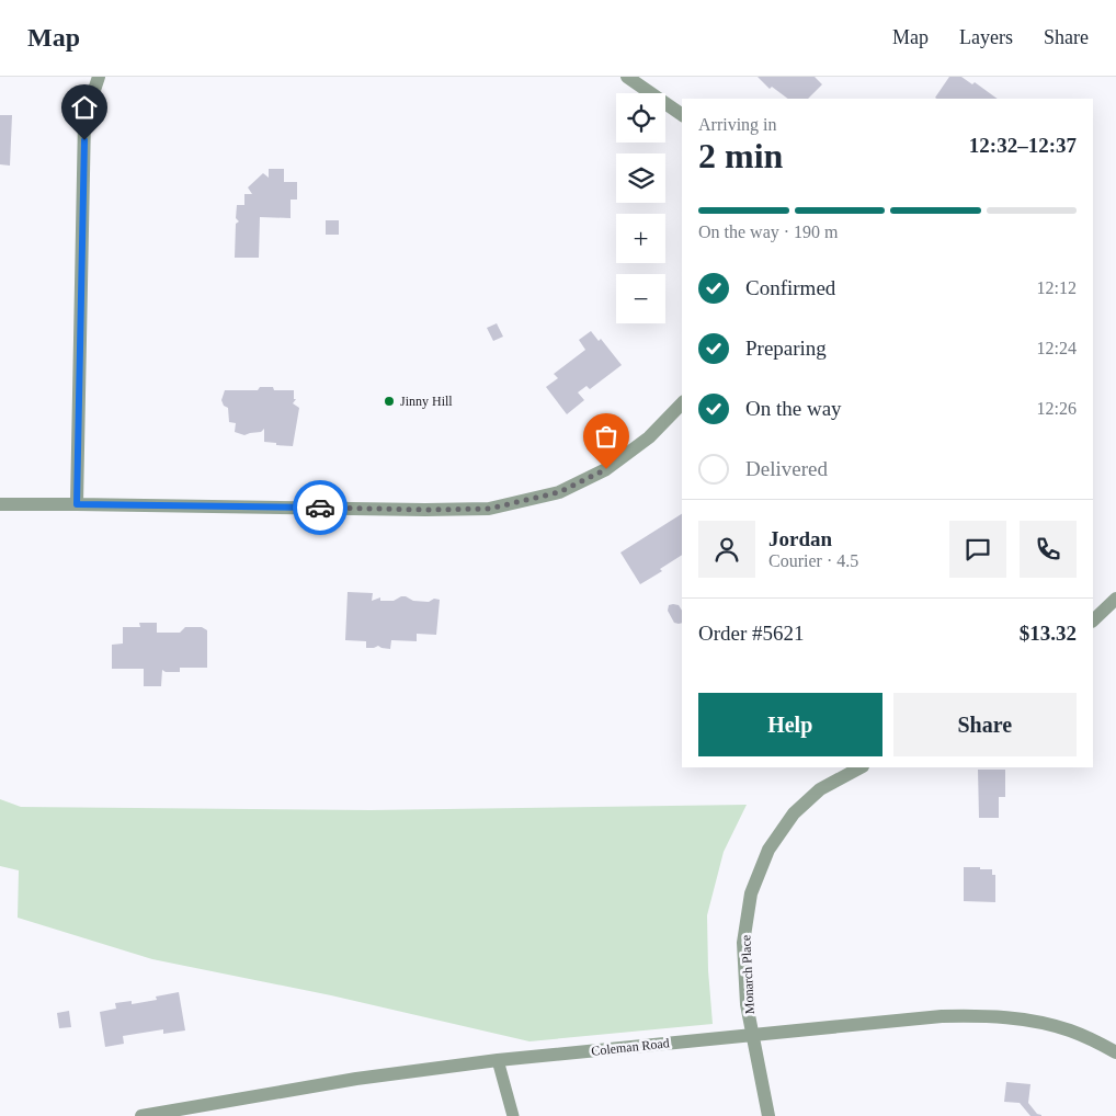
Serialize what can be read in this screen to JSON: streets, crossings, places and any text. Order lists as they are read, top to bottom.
{
  "streets": {
    "street": ["Monarch Place", "Coleman Road"]
  },
  "crossings": [
    ["Monarch Place", "Coleman Road"]
  ],
  "places": ["Jinny Hill"],
  "page": {
    "header": "Map",
    "nav": ["Map", "Layers", "Share"],
    "map_buttons": ["+", "−"],
    "heading": ["2 min", "Arriving in", "12:32–12:37"],
    "panel": [
      "Jordan",
      "Courier · 4.5",
      "Order #5621",
      "$13.32"
    ],
    "bar": "On the way · 190 m",
    "list": [
      ["Confirmed", "12:12"],
      ["Preparing", "12:24"],
      ["On the way", "12:26"],
      "Delivered"
    ],
    "buttons": ["Help", "Share"]
  }
}
